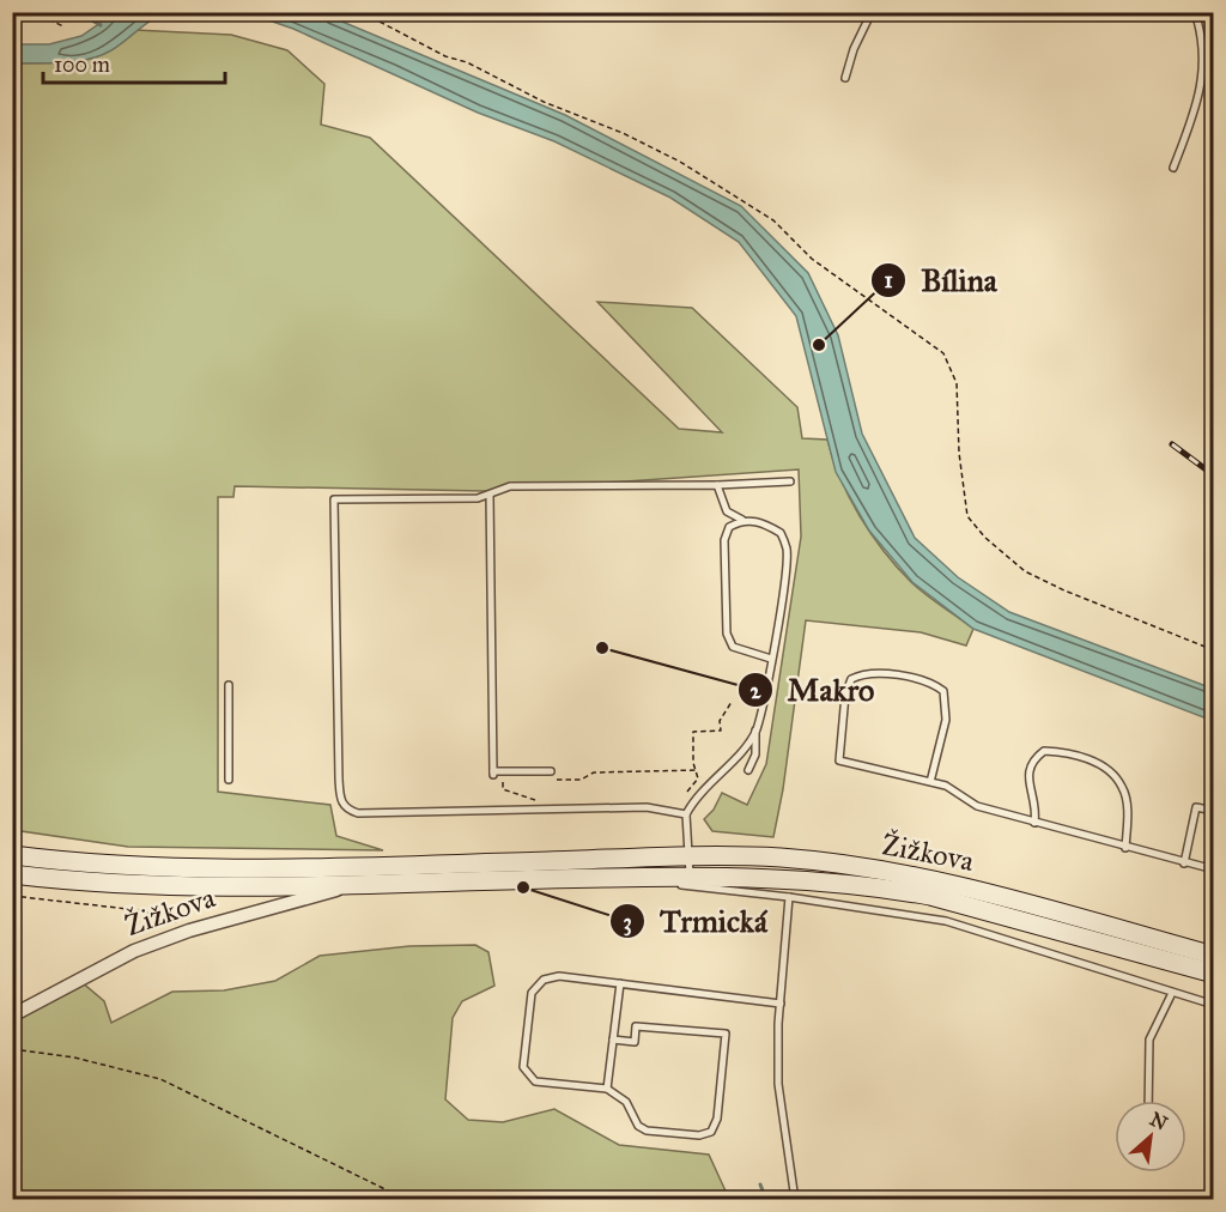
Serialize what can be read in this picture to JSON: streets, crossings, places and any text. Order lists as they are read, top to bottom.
{
  "streets": {
    "main road": ["Žižkova"]
  },
  "places": ["Bílina", "Makro", "Trmická"],
  "scale_bar": "100 m",
  "north": "top right"
}
